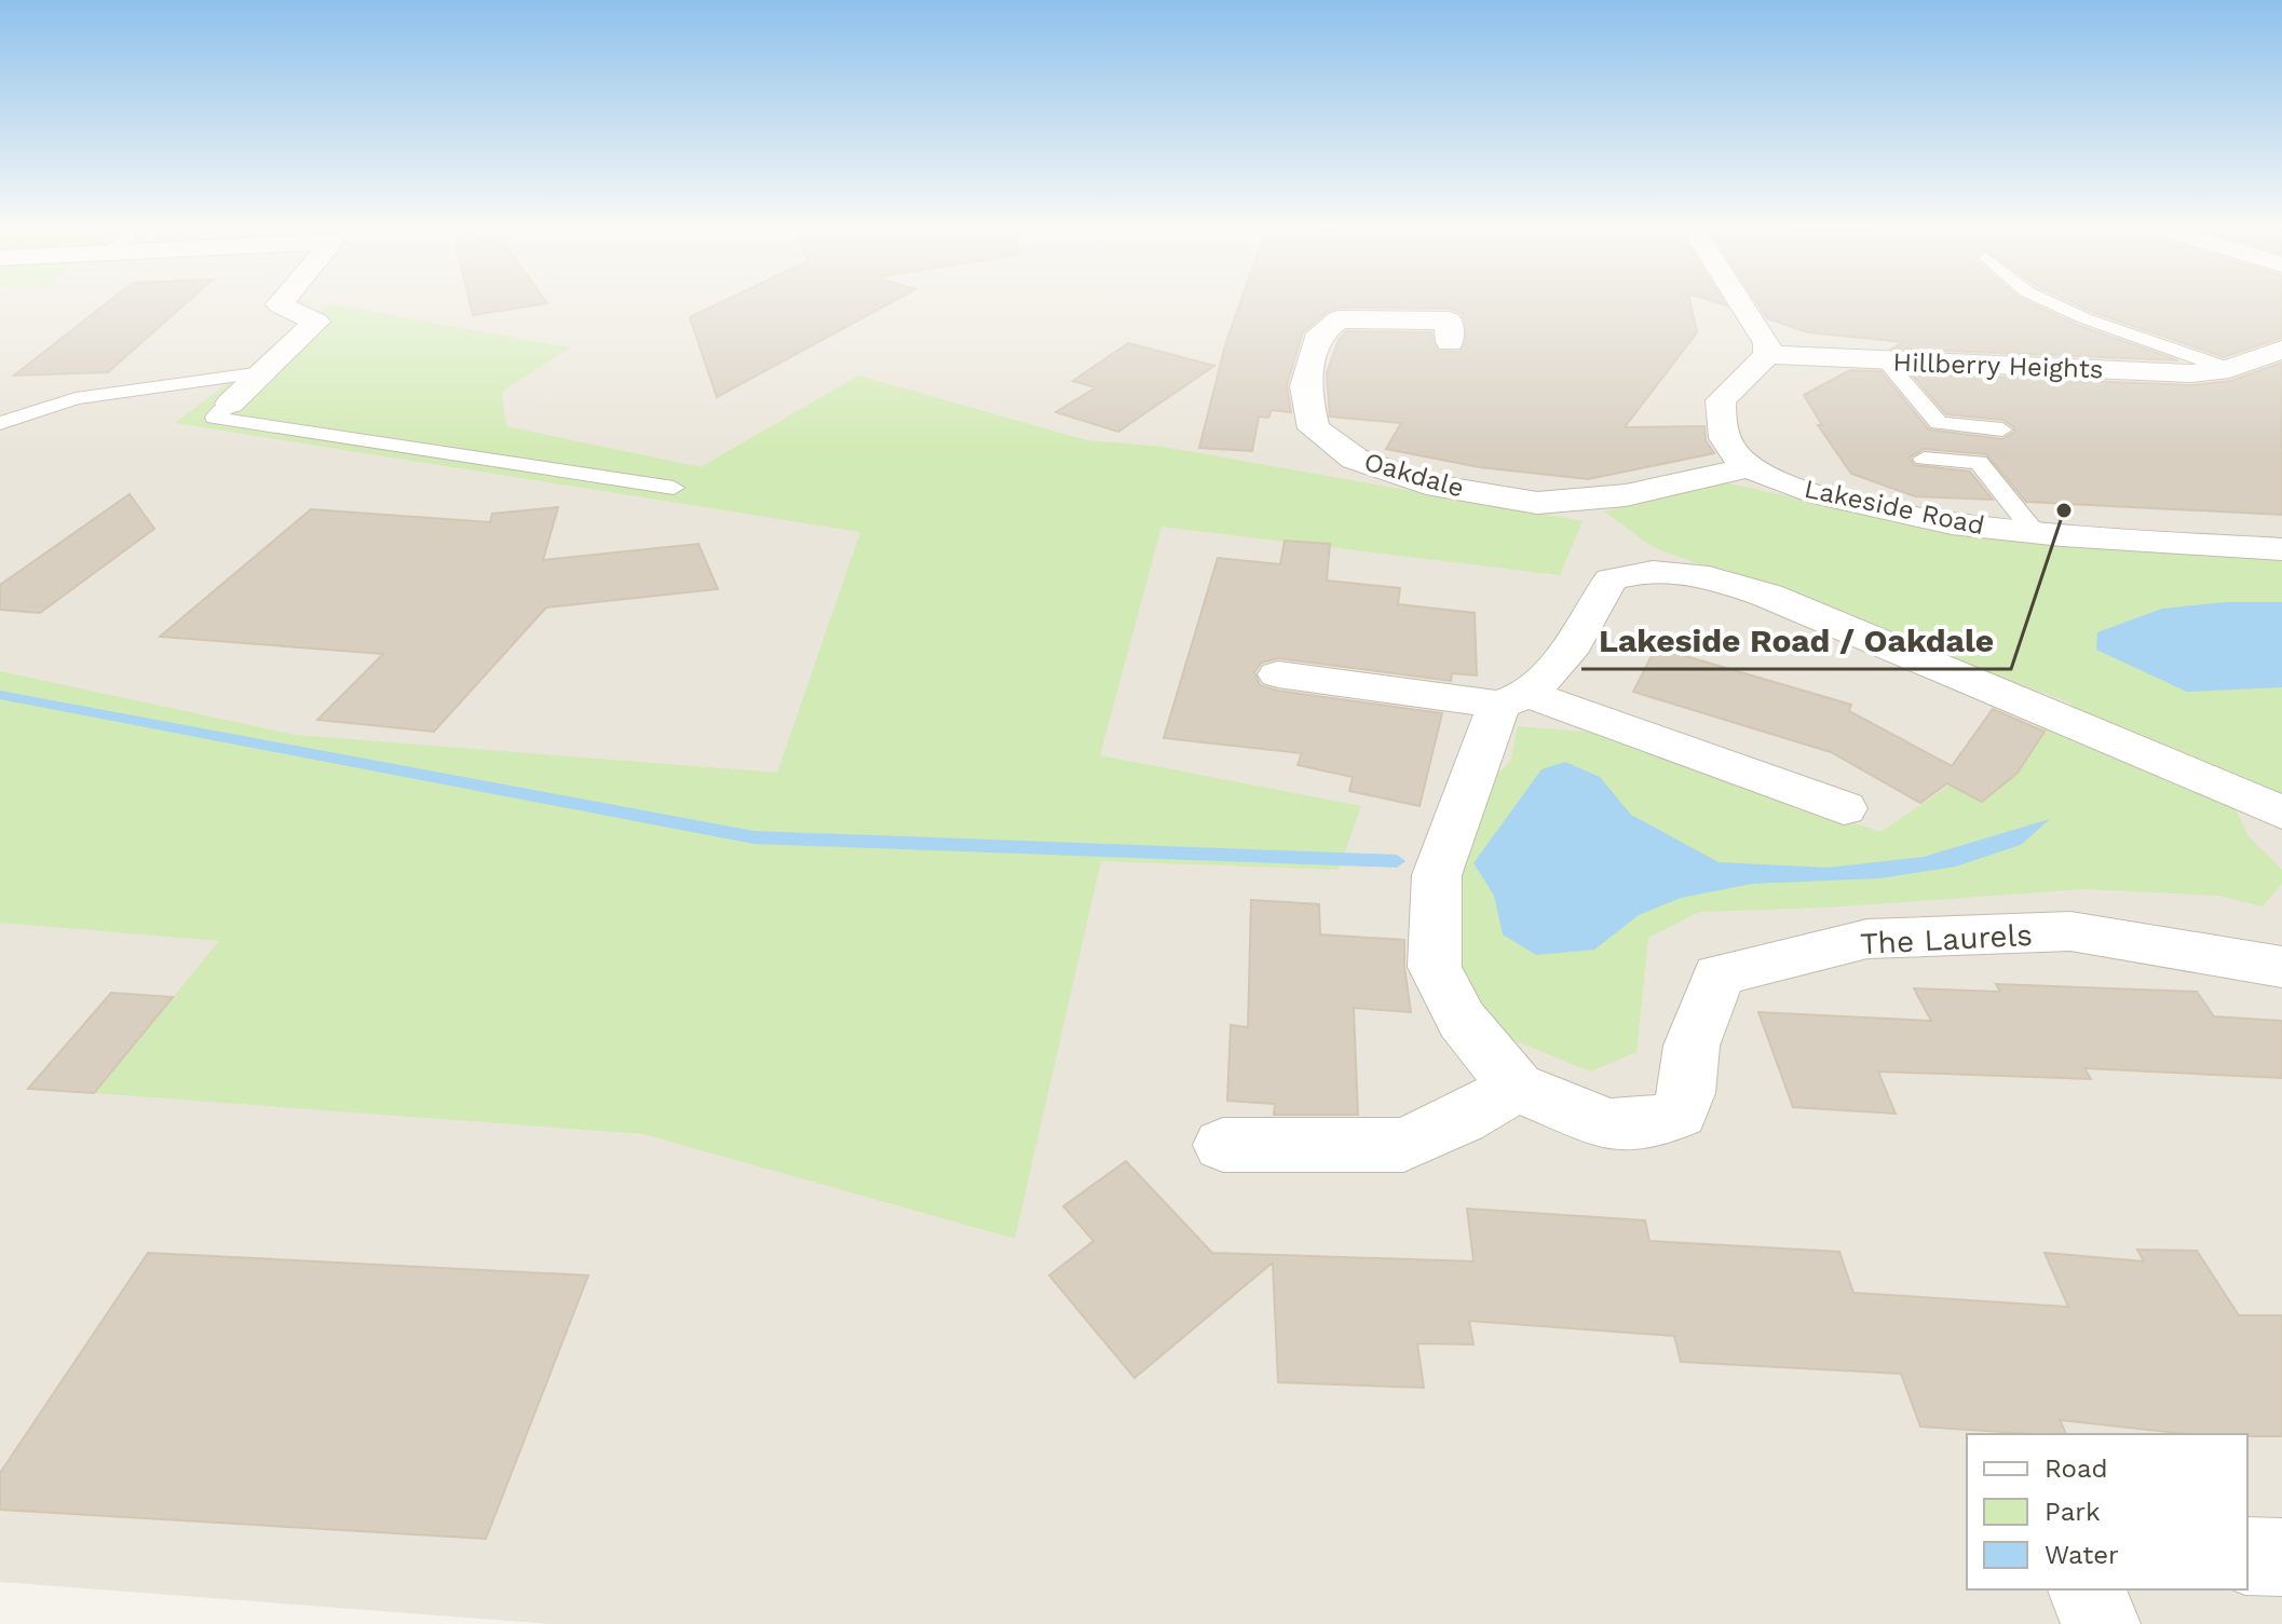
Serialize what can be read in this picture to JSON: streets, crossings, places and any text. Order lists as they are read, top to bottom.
{
  "streets": {
    "street": [
      "Hillberry Heights",
      "Oakdale",
      "Lakeside Road",
      "The Laurels"
    ]
  },
  "crossings": [
    ["Hillberry Heights", "Lakeside Road"],
    ["Oakdale", "Lakeside Road"]
  ],
  "places": ["Lakeside Road / Oakdale"],
  "legend": ["Road", "Park", "Water"]
}
